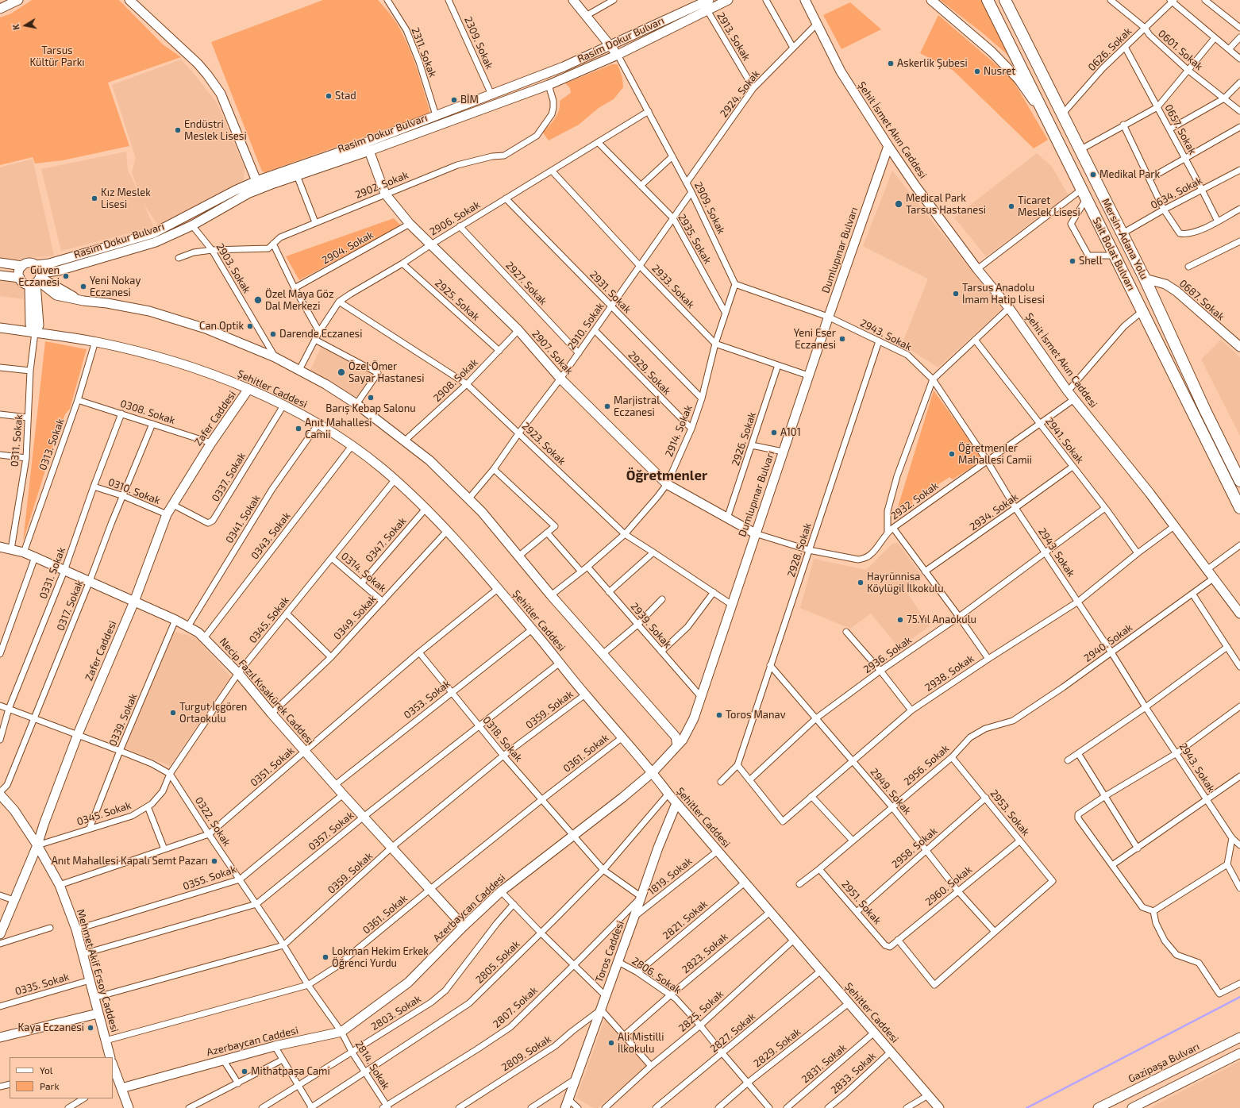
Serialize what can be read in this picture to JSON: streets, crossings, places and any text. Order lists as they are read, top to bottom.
{
  "streets": {
    "highway": ["Mersin-Adana Yolu", "Sait Bolat Bulvarı"],
    "street": [
      "2913. Sokak",
      "Rasim Dokur Bulvarı",
      "2309. Sokak",
      "0626. Sokak",
      "0601. Sokak",
      "2311. Sokak",
      "2924. Sokak",
      "0657. Sokak",
      "Şehit İsmet Akın Caddesi",
      "2902. Sokak",
      "0634. Sokak",
      "2909. Sokak",
      "2906. Sokak",
      "2935. Sokak",
      "2904. Sokak",
      "Dumlupınar Bulvarı",
      "2903. Sokak",
      "2927. Sokak",
      "2933. Sokak",
      "2931. Sokak",
      "2925. Sokak",
      "0687. Sokak",
      "2910. Sokak",
      "2943. Sokak",
      "2907. Sokak",
      "2929. Sokak",
      "2908. Sokak",
      "Şehitler Caddesi",
      "0308. Sokak",
      "Zafer Caddesi",
      "2914. Sokak",
      "2926. Sokak",
      "0311. Sokak",
      "2941. Sokak",
      "2923. Sokak",
      "0313. Sokak",
      "0337. Sokak",
      "0310. Sokak",
      "2932. Sokak",
      "2934. Sokak",
      "0341. Sokak",
      "0343. Sokak",
      "0347. Sokak",
      "2928. Sokak",
      "0314. Sokak",
      "0331. Sokak",
      "0317. Sokak",
      "0349. Sokak",
      "0345. Sokak",
      "2939. Sokak",
      "2940. Sokak",
      "2936. Sokak",
      "2938. Sokak",
      "Necip Fazıl Kısakürek Caddesi",
      "0353. Sokak",
      "0359. Sokak",
      "0339. Sokak",
      "0318. Sokak",
      "0361. Sokak",
      "2956. Sokak",
      "0351. Sokak",
      "2949. Sokak",
      "2953. Sokak",
      "0322. Sokak",
      "0357. Sokak",
      "2958. Sokak",
      "1819. Sokak",
      "0355. Sokak",
      "2960. Sokak",
      "2951. Sokak",
      "Azerbaycan Caddesi",
      "2821. Sokak",
      "Toros Caddesi",
      "2823. Sokak",
      "2805. Sokak",
      "Mehmet Akif Ersoy Caddesi",
      "2806. Sokak",
      "0335. Sokak",
      "2807. Sokak",
      "2825. Sokak",
      "2803. Sokak",
      "2827. Sokak",
      "2829. Sokak",
      "2809. Sokak",
      "Gazipaşa Bulvarı",
      "2831. Sokak",
      "2814. Sokak",
      "2833. Sokak"
    ]
  },
  "crossings": [
    ["2913. Sokak", "Rasim Dokur Bulvarı"],
    ["2913. Sokak", "2924. Sokak"],
    ["Rasim Dokur Bulvarı", "2902. Sokak"],
    ["Rasim Dokur Bulvarı", "2909. Sokak"],
    ["Rasim Dokur Bulvarı", "2903. Sokak"],
    ["Rasim Dokur Bulvarı", "2907. Sokak"],
    ["0626. Sokak", "0601. Sokak"],
    ["0626. Sokak", "0657. Sokak"],
    ["0626. Sokak", "Mersin-Adana Yolu"],
    ["2924. Sokak", "Şehit İsmet Akın Caddesi"],
    ["2924. Sokak", "2909. Sokak"],
    ["0657. Sokak", "0634. Sokak"],
    ["Şehit İsmet Akın Caddesi", "Dumlupınar Bulvarı"],
    ["Şehit İsmet Akın Caddesi", "2932. Sokak"],
    ["Şehit İsmet Akın Caddesi", "2940. Sokak"],
    ["Şehit İsmet Akın Caddesi", "2938. Sokak"],
    ["2902. Sokak", "2903. Sokak"],
    ["2902. Sokak", "2907. Sokak"],
    ["0634. Sokak", "Mersin-Adana Yolu"],
    ["2909. Sokak", "2906. Sokak"],
    ["2909. Sokak", "2910. Sokak"],
    ["2909. Sokak", "2914. Sokak"],
    ["2906. Sokak", "2935. Sokak"],
    ["2906. Sokak", "2927. Sokak"],
    ["2906. Sokak", "2933. Sokak"],
    ["2906. Sokak", "2931. Sokak"],
    ["2906. Sokak", "2925. Sokak"],
    ["2906. Sokak", "2907. Sokak"],
    ["2906. Sokak", "2923. Sokak"],
    ["2935. Sokak", "2910. Sokak"],
    ["2935. Sokak", "2914. Sokak"],
    ["Mersin-Adana Yolu", "0687. Sokak"],
    ["2904. Sokak", "2907. Sokak"],
    ["Dumlupınar Bulvarı", "2933. Sokak"],
    ["Dumlupınar Bulvarı", "2943. Sokak"],
    ["Dumlupınar Bulvarı", "2907. Sokak"],
    ["Dumlupınar Bulvarı", "2923. Sokak"],
    ["Dumlupınar Bulvarı", "2932. Sokak"],
    ["Dumlupınar Bulvarı", "2939. Sokak"],
    ["Dumlupınar Bulvarı", "Azerbaycan Caddesi"],
    ["2927. Sokak", "2910. Sokak"],
    ["2933. Sokak", "2910. Sokak"],
    ["2933. Sokak", "2914. Sokak"],
    ["2933. Sokak", "2926. Sokak"],
    ["2931. Sokak", "2910. Sokak"],
    ["2931. Sokak", "2914. Sokak"],
    ["2925. Sokak", "2908. Sokak"],
    ["2910. Sokak", "2907. Sokak"],
    ["2910. Sokak", "2929. Sokak"],
    ["2910. Sokak", "2923. Sokak"],
    ["2943. Sokak", "2932. Sokak"],
    ["2943. Sokak", "2934. Sokak"],
    ["2943. Sokak", "2928. Sokak"],
    ["2943. Sokak", "2940. Sokak"],
    ["2943. Sokak", "2936. Sokak"],
    ["2943. Sokak", "2938. Sokak"],
    ["2907. Sokak", "2908. Sokak"],
    ["2907. Sokak", "2914. Sokak"],
    ["2907. Sokak", "2926. Sokak"],
    ["2907. Sokak", "2932. Sokak"],
    ["2929. Sokak", "2914. Sokak"],
    ["2908. Sokak", "2923. Sokak"],
    ["Şehitler Caddesi", "Zafer Caddesi"],
    ["Şehitler Caddesi", "0311. Sokak"],
    ["Şehitler Caddesi", "0313. Sokak"],
    ["Şehitler Caddesi", "0337. Sokak"],
    ["Şehitler Caddesi", "0341. Sokak"],
    ["Şehitler Caddesi", "0343. Sokak"],
    ["Şehitler Caddesi", "0347. Sokak"],
    ["Şehitler Caddesi", "0349. Sokak"],
    ["Şehitler Caddesi", "0345. Sokak"],
    ["Şehitler Caddesi", "0353. Sokak"],
    ["Şehitler Caddesi", "0359. Sokak"],
    ["Şehitler Caddesi", "0361. Sokak"],
    ["Şehitler Caddesi", "0351. Sokak"],
    ["Şehitler Caddesi", "0357. Sokak"],
    ["Şehitler Caddesi", "1819. Sokak"],
    ["Şehitler Caddesi", "Azerbaycan Caddesi"],
    ["Şehitler Caddesi", "2821. Sokak"],
    ["Şehitler Caddesi", "Toros Caddesi"],
    ["Şehitler Caddesi", "2823. Sokak"],
    ["Şehitler Caddesi", "2805. Sokak"],
    ["Şehitler Caddesi", "2825. Sokak"],
    ["Şehitler Caddesi", "2827. Sokak"],
    ["Şehitler Caddesi", "2829. Sokak"],
    ["Şehitler Caddesi", "2831. Sokak"],
    ["Şehitler Caddesi", "2833. Sokak"],
    ["0308. Sokak", "Zafer Caddesi"],
    ["0308. Sokak", "0313. Sokak"],
    ["0308. Sokak", "0331. Sokak"],
    ["0308. Sokak", "0317. Sokak"],
    ["Zafer Caddesi", "0337. Sokak"],
    ["Zafer Caddesi", "0310. Sokak"],
    ["Zafer Caddesi", "0345. Sokak"],
    ["Zafer Caddesi", "Necip Fazıl Kısakürek Caddesi"],
    ["Zafer Caddesi", "0322. Sokak"],
    ["Zafer Caddesi", "Mehmet Akif Ersoy Caddesi"],
    ["2914. Sokak", "2923. Sokak"],
    ["2914. Sokak", "2939. Sokak"],
    ["0311. Sokak", "Necip Fazıl Kısakürek Caddesi"],
    ["2941. Sokak", "2932. Sokak"],
    ["2941. Sokak", "2934. Sokak"],
    ["2941. Sokak", "2936. Sokak"],
    ["2941. Sokak", "2938. Sokak"],
    ["0313. Sokak", "Necip Fazıl Kısakürek Caddesi"],
    ["0310. Sokak", "0331. Sokak"],
    ["0310. Sokak", "0317. Sokak"],
    ["2932. Sokak", "2928. Sokak"],
    ["0341. Sokak", "Necip Fazıl Kısakürek Caddesi"],
    ["0343. Sokak", "Necip Fazıl Kısakürek Caddesi"],
    ["0347. Sokak", "0314. Sokak"],
    ["2928. Sokak", "2949. Sokak"],
    ["0314. Sokak", "0349. Sokak"],
    ["0314. Sokak", "0345. Sokak"],
    ["0331. Sokak", "Necip Fazıl Kısakürek Caddesi"],
    ["0331. Sokak", "0322. Sokak"],
    ["0317. Sokak", "Necip Fazıl Kısakürek Caddesi"],
    ["0317. Sokak", "0322. Sokak"],
    ["0317. Sokak", "Mehmet Akif Ersoy Caddesi"],
    ["0349. Sokak", "Necip Fazıl Kısakürek Caddesi"],
    ["0345. Sokak", "Necip Fazıl Kısakürek Caddesi"],
    ["0345. Sokak", "0339. Sokak"],
    ["0345. Sokak", "0322. Sokak"],
    ["0345. Sokak", "Mehmet Akif Ersoy Caddesi"],
    ["2940. Sokak", "2956. Sokak"],
    ["2936. Sokak", "2938. Sokak"],
    ["2936. Sokak", "2949. Sokak"],
    ["2938. Sokak", "2949. Sokak"],
    ["Necip Fazıl Kısakürek Caddesi", "0353. Sokak"],
    ["Necip Fazıl Kısakürek Caddesi", "0359. Sokak"],
    ["Necip Fazıl Kısakürek Caddesi", "0339. Sokak"],
    ["Necip Fazıl Kısakürek Caddesi", "0361. Sokak"],
    ["Necip Fazıl Kısakürek Caddesi", "0351. Sokak"],
    ["Necip Fazıl Kısakürek Caddesi", "0357. Sokak"],
    ["Necip Fazıl Kısakürek Caddesi", "0355. Sokak"],
    ["Necip Fazıl Kısakürek Caddesi", "Azerbaycan Caddesi"],
    ["0353. Sokak", "0318. Sokak"],
    ["0359. Sokak", "0318. Sokak"],
    ["0359. Sokak", "0322. Sokak"],
    ["0359. Sokak", "Mehmet Akif Ersoy Caddesi"],
    ["0339. Sokak", "0322. Sokak"],
    ["0318. Sokak", "0361. Sokak"],
    ["0318. Sokak", "0351. Sokak"],
    ["0318. Sokak", "0357. Sokak"],
    ["0318. Sokak", "Azerbaycan Caddesi"],
    ["0318. Sokak", "Toros Caddesi"],
    ["0318. Sokak", "2805. Sokak"],
    ["0318. Sokak", "2807. Sokak"],
    ["0361. Sokak", "0322. Sokak"],
    ["0361. Sokak", "Mehmet Akif Ersoy Caddesi"],
    ["2956. Sokak", "2949. Sokak"],
    ["2956. Sokak", "2953. Sokak"],
    ["2956. Sokak", "2951. Sokak"],
    ["0351. Sokak", "0322. Sokak"],
    ["0351. Sokak", "Mehmet Akif Ersoy Caddesi"],
    ["2949. Sokak", "2953. Sokak"],
    ["2949. Sokak", "2958. Sokak"],
    ["2949. Sokak", "2960. Sokak"],
    ["2953. Sokak", "2958. Sokak"],
    ["2953. Sokak", "2960. Sokak"],
    ["0322. Sokak", "0357. Sokak"],
    ["0322. Sokak", "0355. Sokak"],
    ["0322. Sokak", "Azerbaycan Caddesi"],
    ["0322. Sokak", "2814. Sokak"],
    ["0357. Sokak", "Mehmet Akif Ersoy Caddesi"],
    ["2958. Sokak", "2951. Sokak"],
    ["1819. Sokak", "Toros Caddesi"],
    ["0355. Sokak", "Mehmet Akif Ersoy Caddesi"],
    ["2960. Sokak", "2951. Sokak"],
    ["Azerbaycan Caddesi", "2814. Sokak"],
    ["2821. Sokak", "2806. Sokak"],
    ["Toros Caddesi", "2806. Sokak"],
    ["Toros Caddesi", "2807. Sokak"],
    ["Toros Caddesi", "2809. Sokak"],
    ["2823. Sokak", "2806. Sokak"],
    ["2805. Sokak", "2814. Sokak"],
    ["Mehmet Akif Ersoy Caddesi", "0335. Sokak"],
    ["2806. Sokak", "2825. Sokak"],
    ["2806. Sokak", "2827. Sokak"],
    ["2806. Sokak", "2829. Sokak"],
    ["2807. Sokak", "2814. Sokak"],
    ["2803. Sokak", "2814. Sokak"]
  ],
  "districts": ["Öğretmenler"],
  "parks": ["Tarsus Kültür Parkı"],
  "places": [
    "Askerlik Şubesi",
    "Nusret",
    "Stad",
    "BİM",
    "Endüstri Meslek Lisesi",
    "Medikal Park",
    "Kız Meslek Lisesi",
    "Medical Park Tarsus Hastanesi",
    "Ticaret Meslek Lisesi",
    "Shell",
    "Güven Eczanesi",
    "Yeni Nokay Eczanesi",
    "Tarsus Anadolu İmam Hatip Lisesi",
    "Özel Maya Göz Dal Merkezi",
    "Can Optik",
    "Darende Eczanesi",
    "Yeni Eser Eczanesi",
    "Özel Ömer Sayar Hastanesi",
    "Barış Kebap Salonu",
    "Marjistral Eczanesi",
    "Anıt Mahallesi Camii",
    "A101",
    "Öğretmenler Mahallesi Camii",
    "Hayrünnisa Köylügil İlkokulu",
    "75.Yıl Anaokulu",
    "Turgut İçgören Ortaokulu",
    "Toros Manav",
    "Anıt Mahallesi Kapalı Semt Pazarı",
    "Lokman Hekim Erkek Öğrenci Yurdu",
    "Kaya Eczanesi",
    "Ali Mistilli İlkokulu",
    "Mithatpaşa Cami"
  ],
  "legend": ["Yol", "Park"],
  "north": "left"
}
